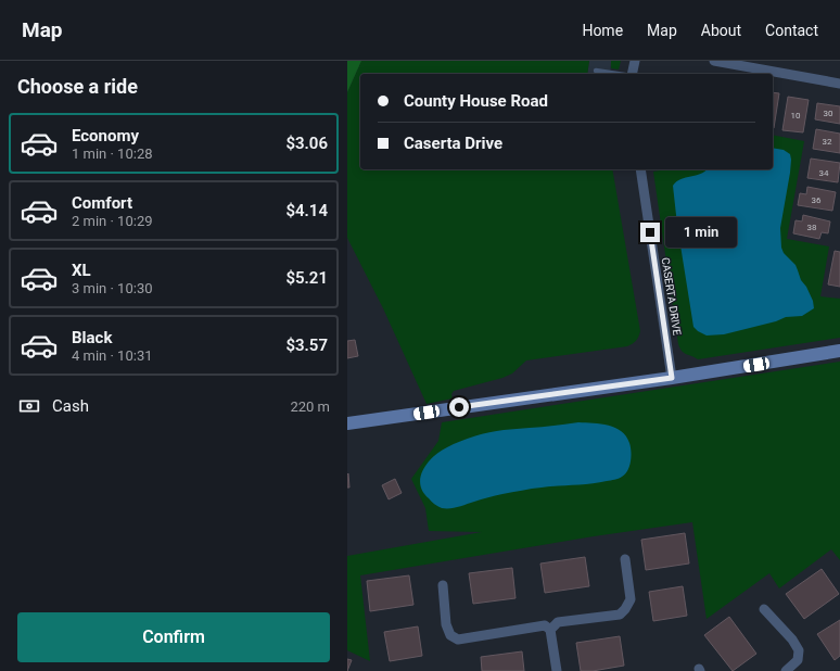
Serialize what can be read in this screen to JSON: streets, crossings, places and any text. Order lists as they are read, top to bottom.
{
  "streets": {
    "street": ["CASERTA DRIVE"]
  },
  "house_numbers": [
    "30",
    "10",
    "32",
    "34",
    "36",
    "38"
  ],
  "page": {
    "header": "Map",
    "nav": [
      "Home",
      "Map",
      "About",
      "Contact"
    ],
    "heading": "Choose a ride",
    "banner": ["County House Road", "Caserta Drive"],
    "list": [
      {
        "name": "Economy",
        "note": "1 min · 10:28",
        "value": "$3.06"
      },
      {
        "name": "Comfort",
        "note": "2 min · 10:29",
        "value": "$4.14"
      },
      {
        "name": "XL",
        "note": "3 min · 10:30",
        "value": "$5.21"
      },
      {
        "name": "Black",
        "note": "4 min · 10:31",
        "value": "$3.57"
      }
    ],
    "bubble": "1 min",
    "pay": ["Cash", "220 m"],
    "buttons": "Confirm"
  }
}
